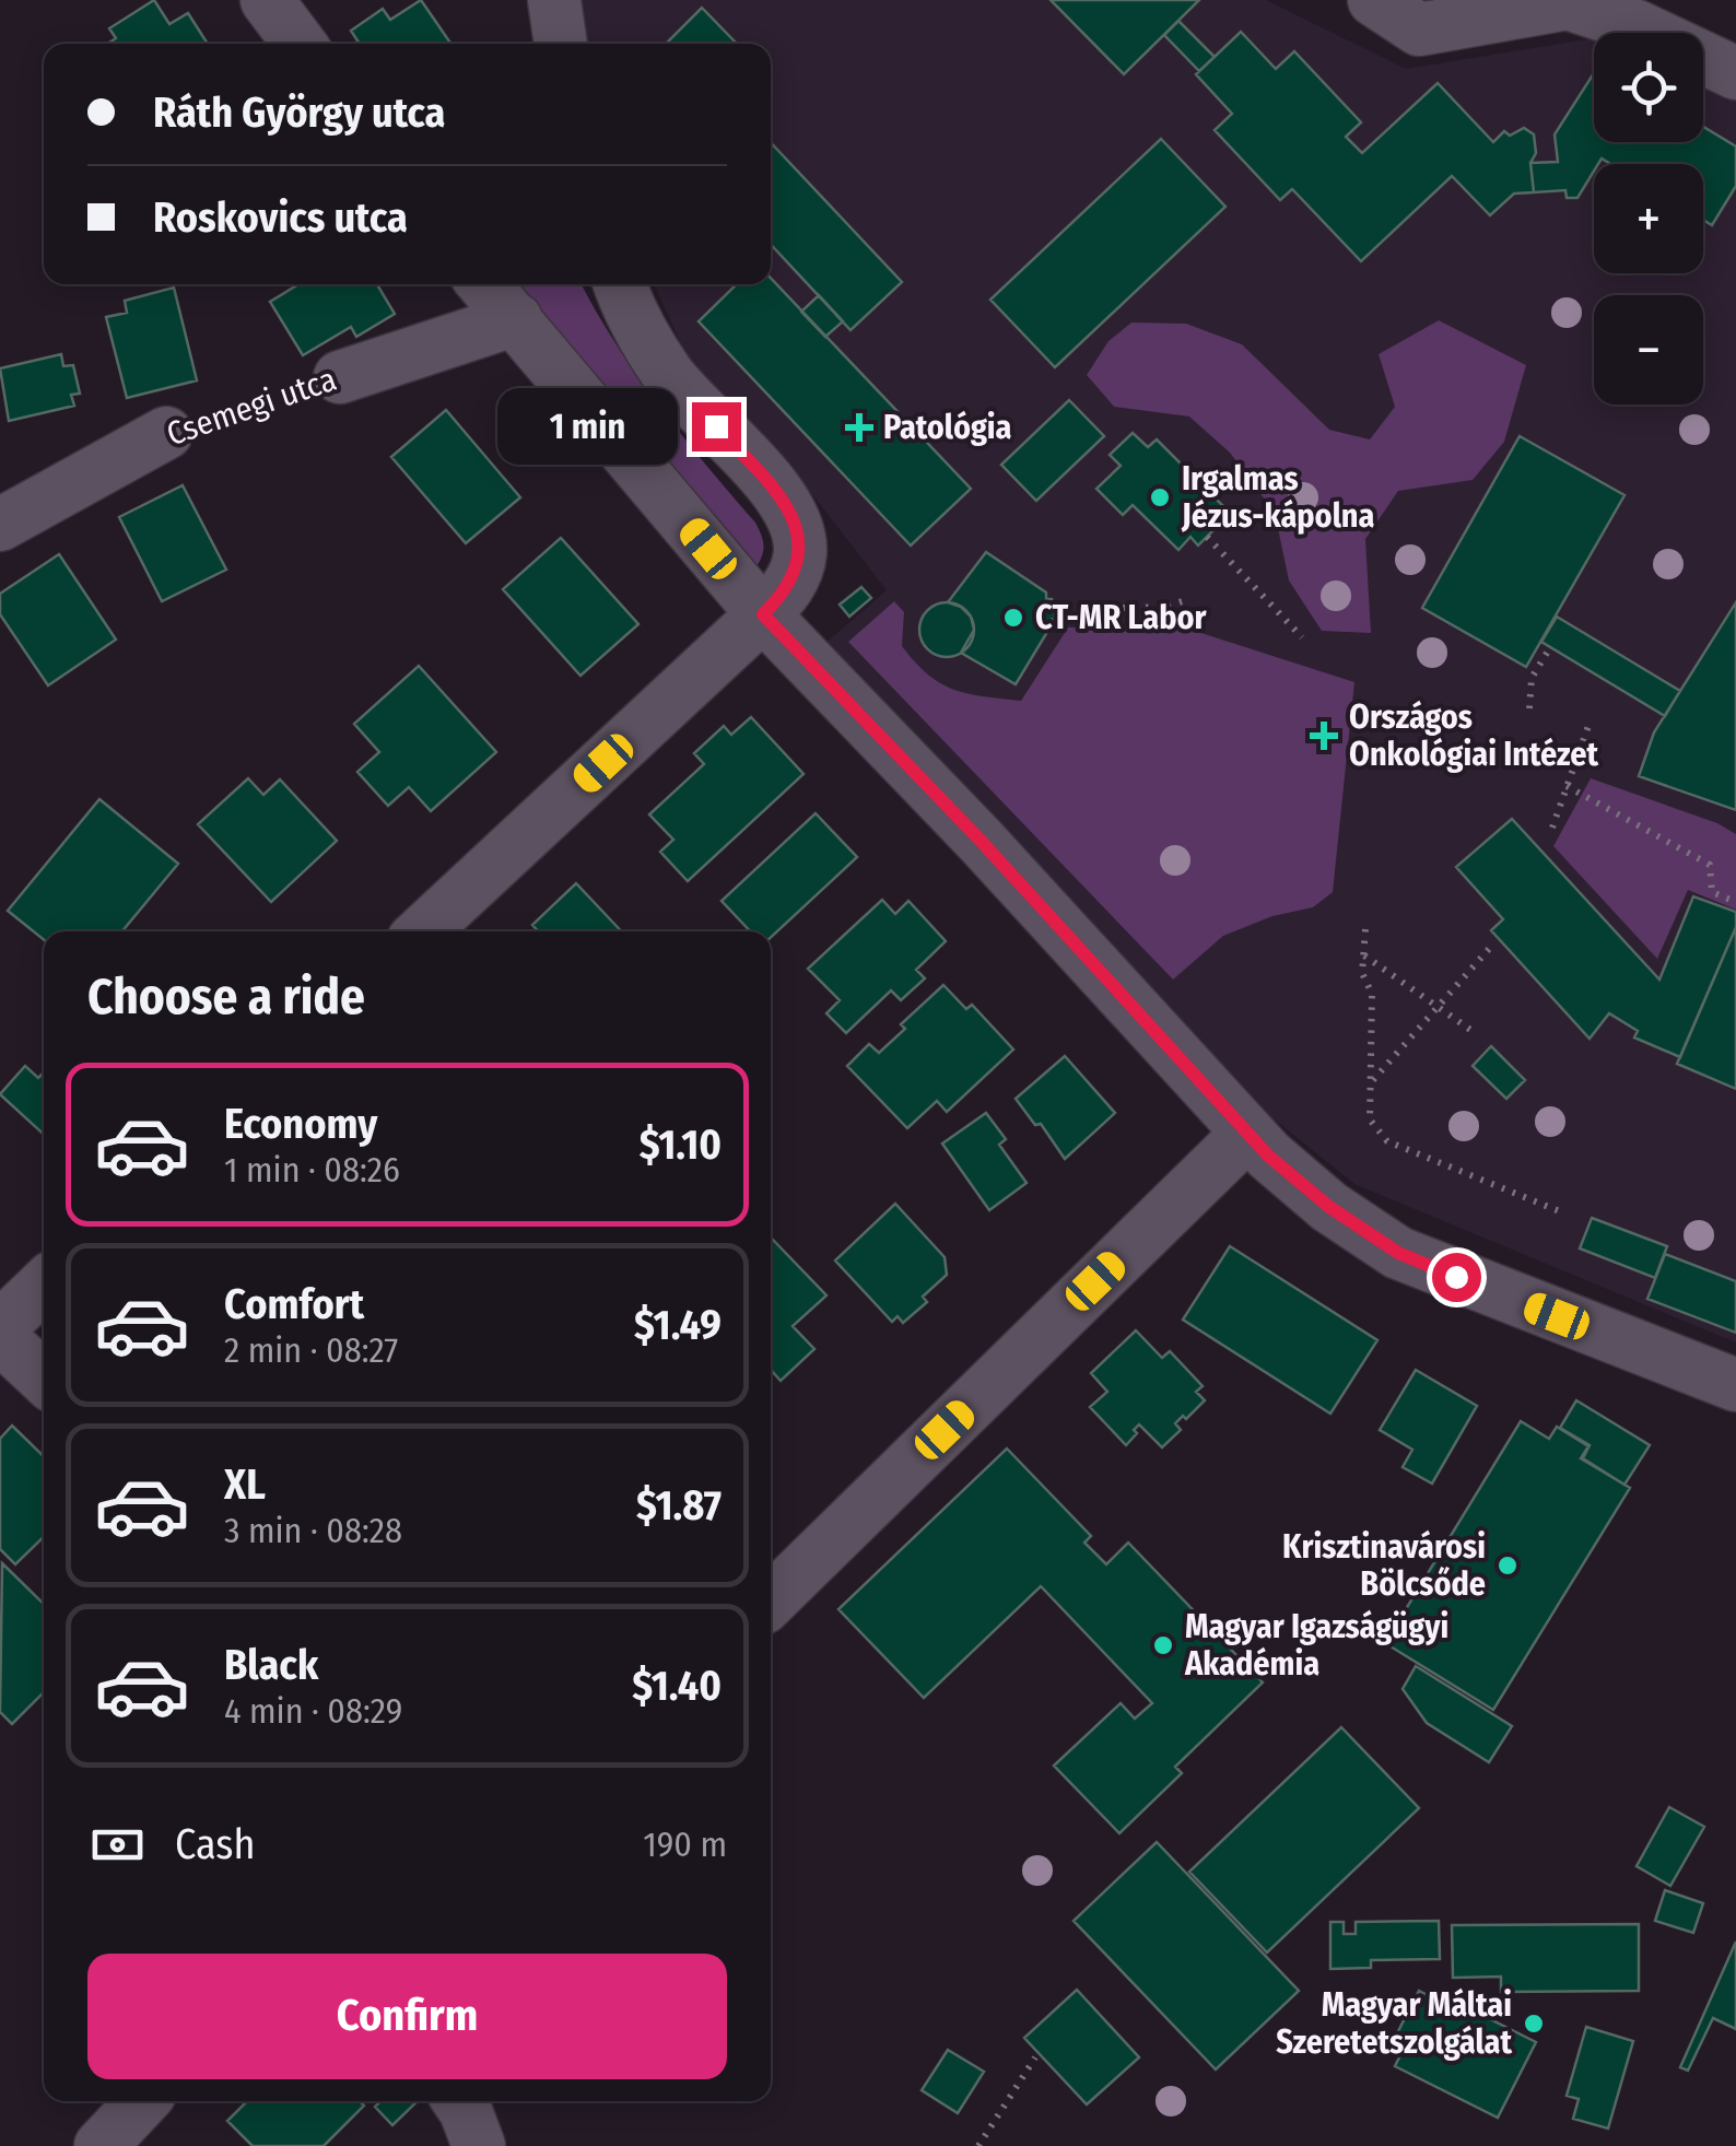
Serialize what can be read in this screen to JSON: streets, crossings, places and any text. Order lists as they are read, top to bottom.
{
  "streets": {
    "street": ["Csemegi utca"]
  },
  "places": {
    "health": ["Patológia", "Országos Onkológiai Intézet"],
    "other": [
      "Irgalmas Jézus-kápolna",
      "CT-MR Labor",
      "Krisztinavárosi Bölcsőde",
      "Magyar Igazságügyi Akadémia",
      "Magyar Máltai Szeretetszolgálat"
    ]
  },
  "page": {
    "map_buttons": ["+", "−"],
    "banner": ["Ráth György utca", "Roskovics utca"],
    "bubble": "1 min",
    "heading": "Choose a ride",
    "list": [
      {
        "name": "Economy",
        "note": "1 min · 08:26",
        "value": "$1.10"
      },
      {
        "name": "Comfort",
        "note": "2 min · 08:27",
        "value": "$1.49"
      },
      {
        "name": "XL",
        "note": "3 min · 08:28",
        "value": "$1.87"
      },
      {
        "name": "Black",
        "note": "4 min · 08:29",
        "value": "$1.40"
      }
    ],
    "pay": ["Cash", "190 m"],
    "buttons": "Confirm"
  }
}
